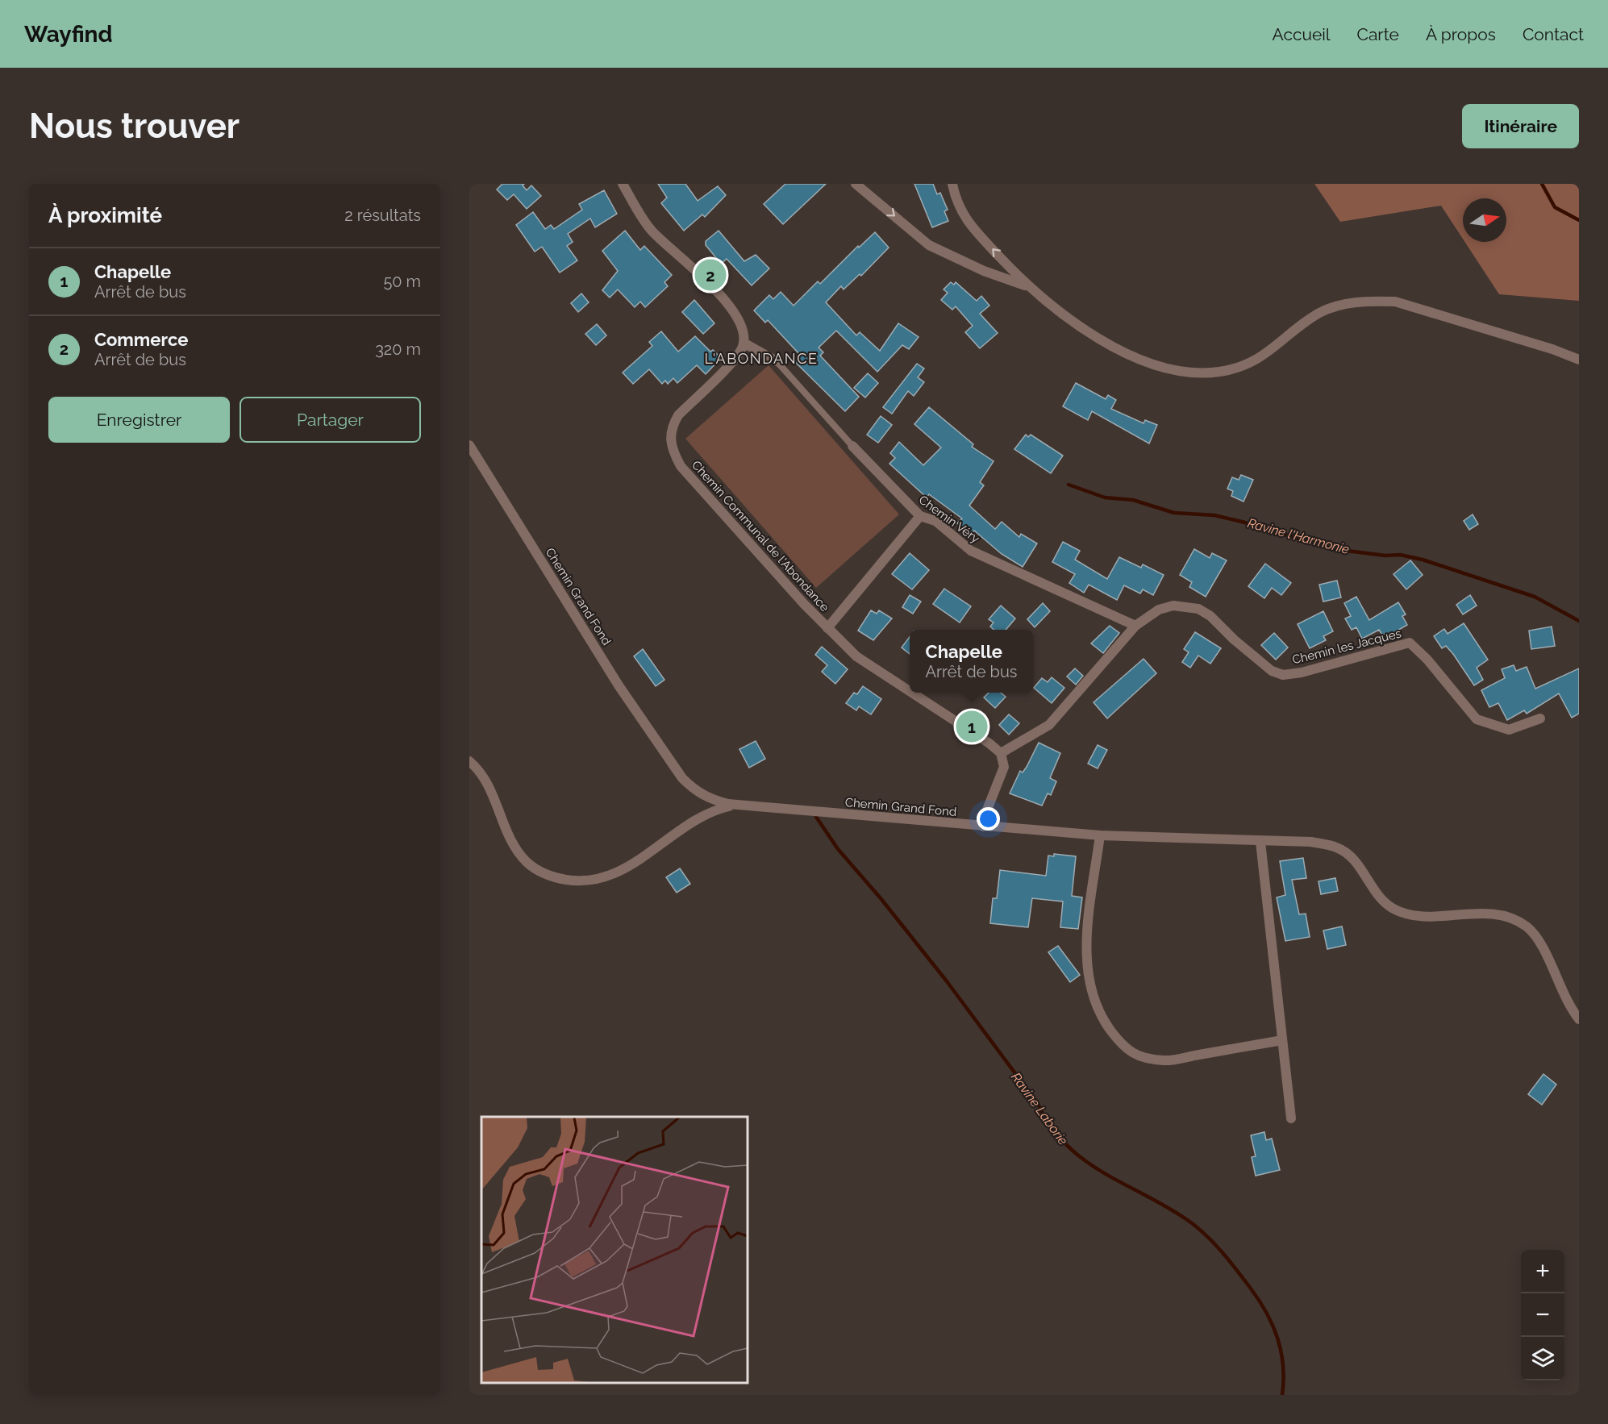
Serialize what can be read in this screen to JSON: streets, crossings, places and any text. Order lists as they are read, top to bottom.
{
  "streets": {
    "street": [
      "Chemin Véry",
      "Chemin Communal de l'Abondance",
      "Chemin Grand Fond",
      "Chemin les Jacques"
    ]
  },
  "crossings": [
    ["Chemin Véry", "Chemin Communal de l'Abondance"],
    ["Chemin Véry", "Chemin les Jacques"],
    ["Chemin Communal de l'Abondance", "Chemin les Jacques"]
  ],
  "districts": ["L'ABONDANCE"],
  "water": ["Ravine l'Harmonie", "Ravine Laborie"],
  "north": "right",
  "page": {
    "header": "Wayfind",
    "nav": [
      "Accueil",
      "Carte",
      "À propos",
      "Contact"
    ],
    "buttons": [
      "Itinéraire",
      ["Enregistrer", "Partager"]
    ],
    "title": "Nous trouver",
    "heading": ["À proximité", "2 résultats"],
    "list": [
      {
        "mark": "1",
        "name": "Chapelle",
        "note": "Arrêt de bus",
        "value": "50 m"
      },
      {
        "mark": "2",
        "name": "Commerce",
        "note": "Arrêt de bus",
        "value": "320 m"
      }
    ],
    "pins": ["2", "1"],
    "popup": ["Chapelle", "Arrêt de bus"],
    "map_buttons": ["+", "−"]
  }
}
